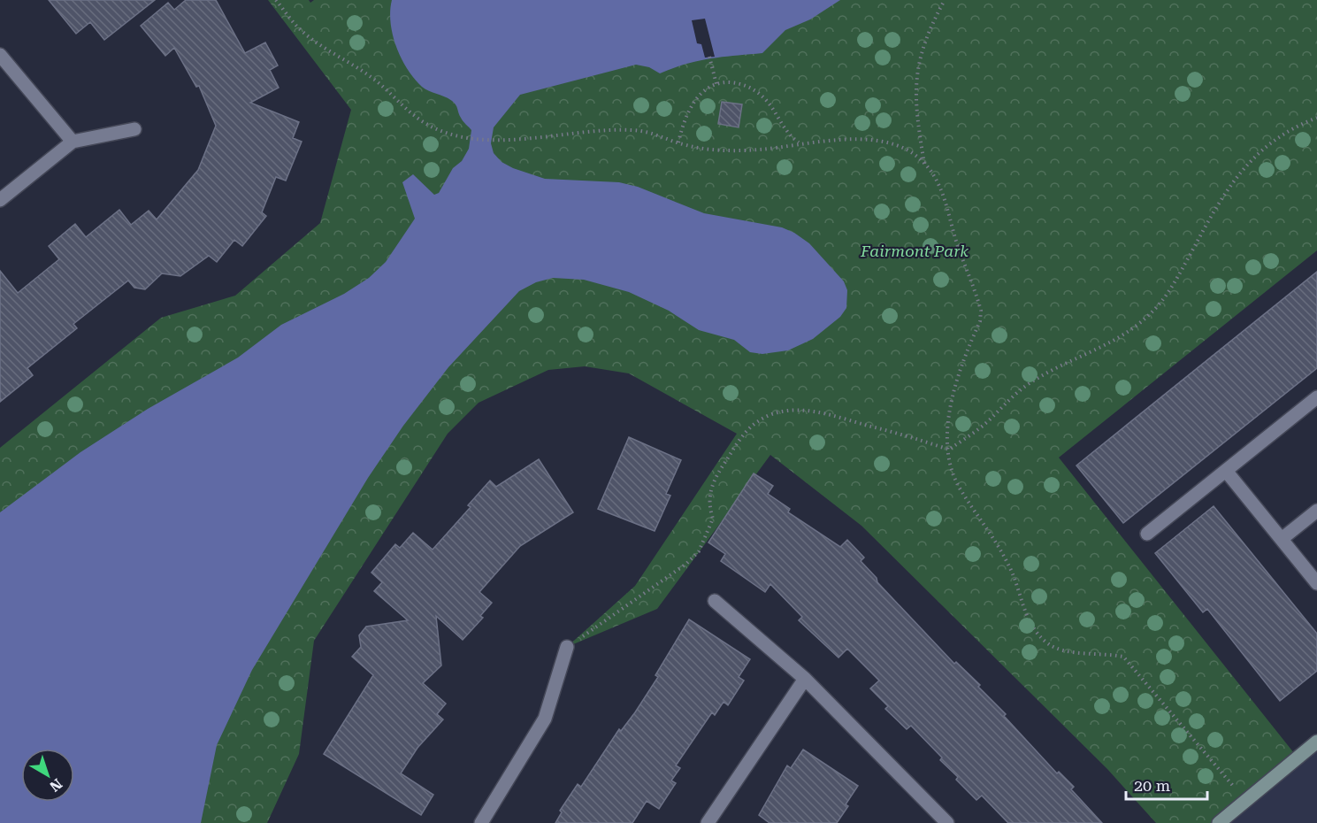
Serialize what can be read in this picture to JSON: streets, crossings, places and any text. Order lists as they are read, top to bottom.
{
  "parks": ["Fairmont Park"],
  "scale_bar": "20 m",
  "north": "bottom right"
}
